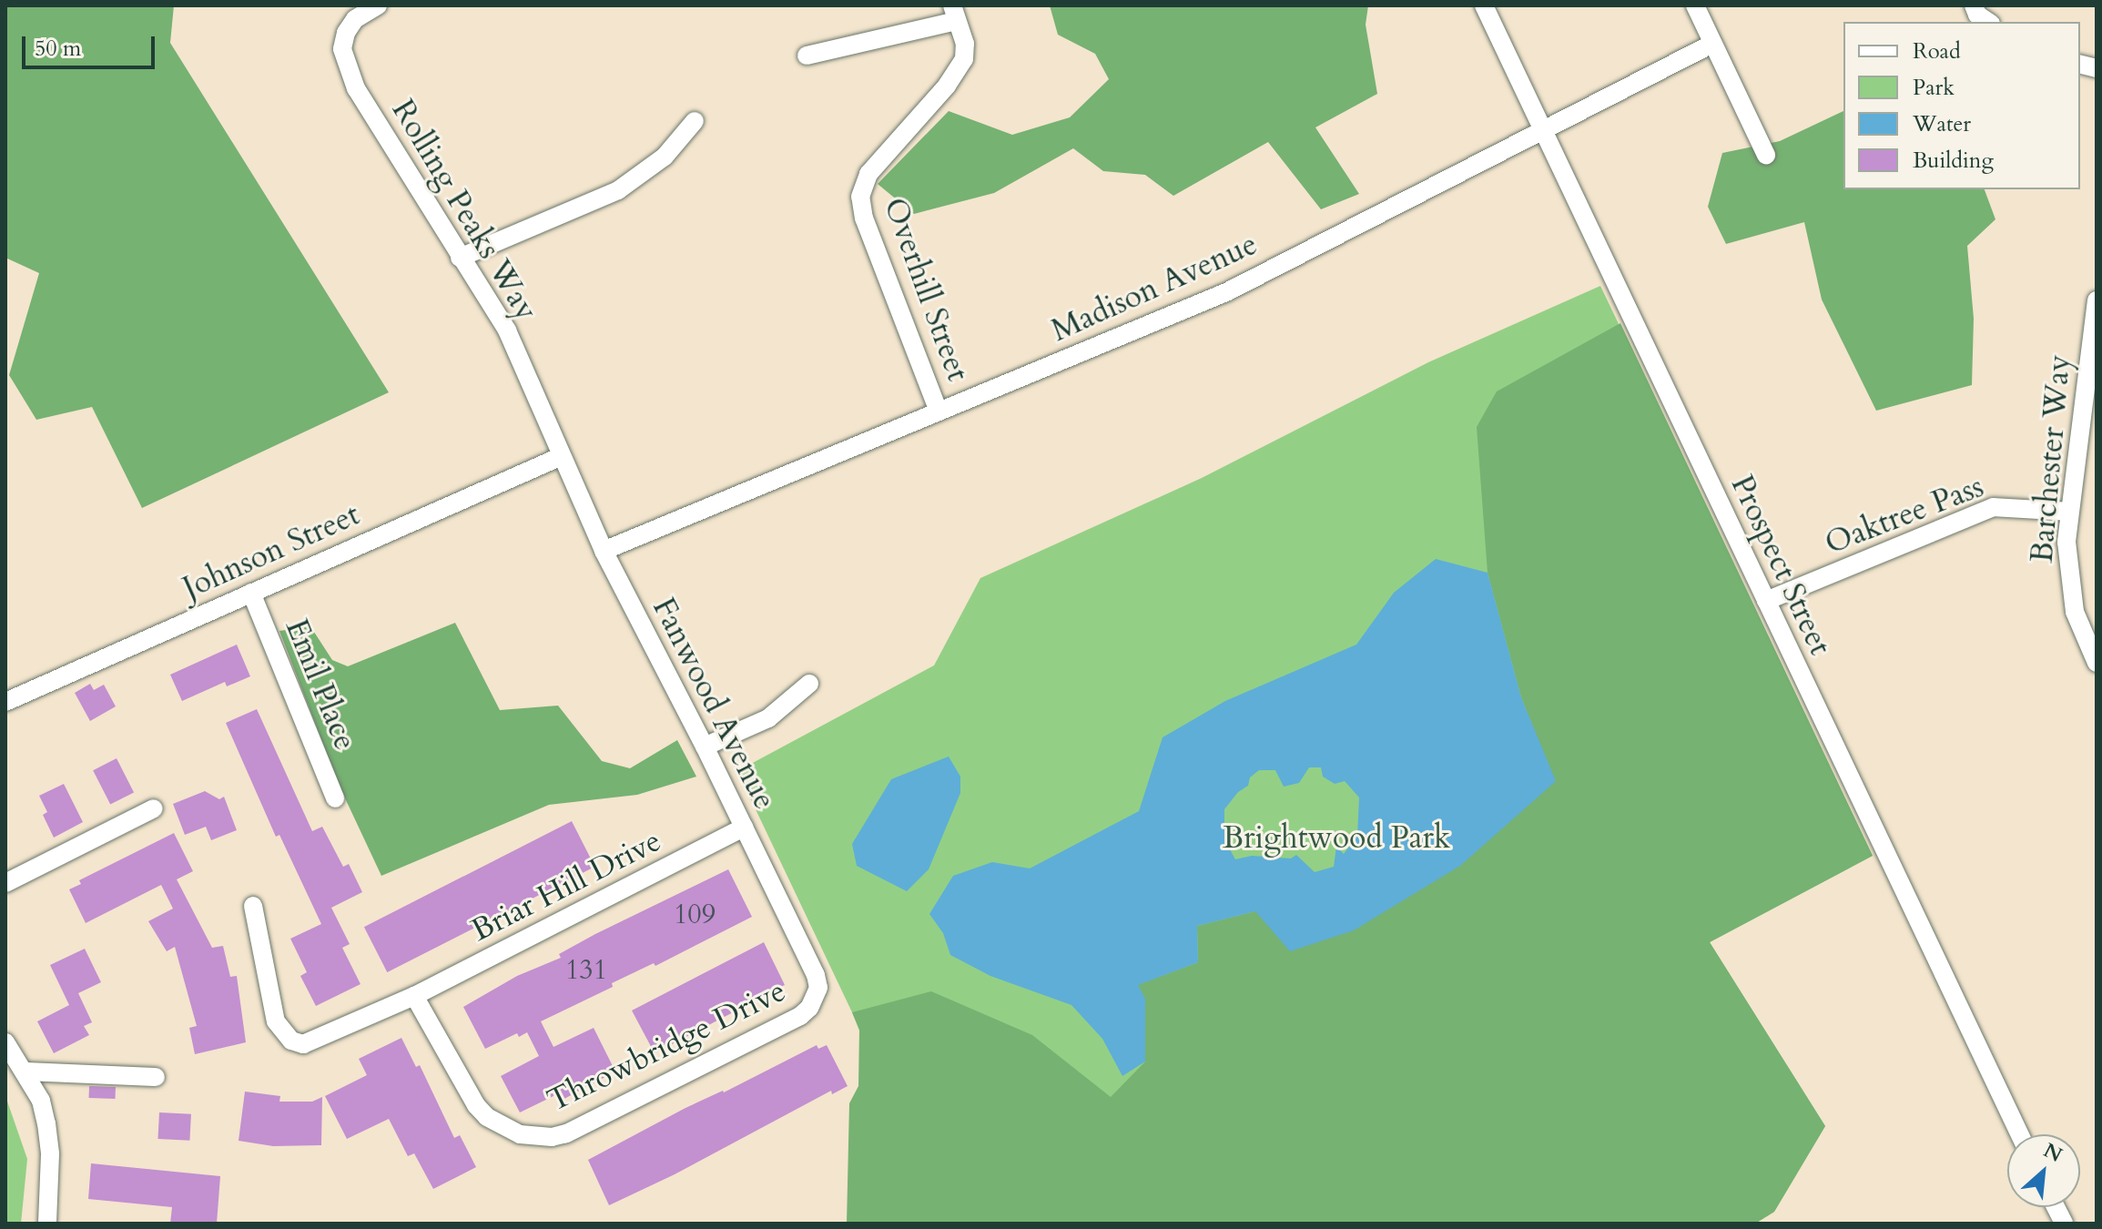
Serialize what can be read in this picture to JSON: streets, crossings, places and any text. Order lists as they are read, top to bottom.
{
  "streets": {
    "street": [
      "Rolling Peaks Way",
      "Madison Avenue",
      "Overhill Street",
      "Barchester Way",
      "Oaktree Pass",
      "Johnson Street",
      "Prospect Street",
      "Emil Place",
      "Fanwood Avenue",
      "Briar Hill Drive",
      "Throwbridge Drive"
    ]
  },
  "crossings": [
    ["Rolling Peaks Way", "Johnson Street"],
    ["Rolling Peaks Way", "Fanwood Avenue"],
    ["Madison Avenue", "Overhill Street"],
    ["Madison Avenue", "Prospect Street"],
    ["Madison Avenue", "Fanwood Avenue"],
    ["Barchester Way", "Oaktree Pass"],
    ["Oaktree Pass", "Prospect Street"],
    ["Johnson Street", "Emil Place"],
    ["Johnson Street", "Fanwood Avenue"],
    ["Fanwood Avenue", "Briar Hill Drive"],
    ["Fanwood Avenue", "Throwbridge Drive"],
    ["Briar Hill Drive", "Throwbridge Drive"]
  ],
  "parks": ["Brightwood Park"],
  "house_numbers": ["109", "131"],
  "legend": [
    "Road",
    "Park",
    "Water",
    "Building"
  ],
  "scale_bar": "50 m",
  "north": "top right"
}
